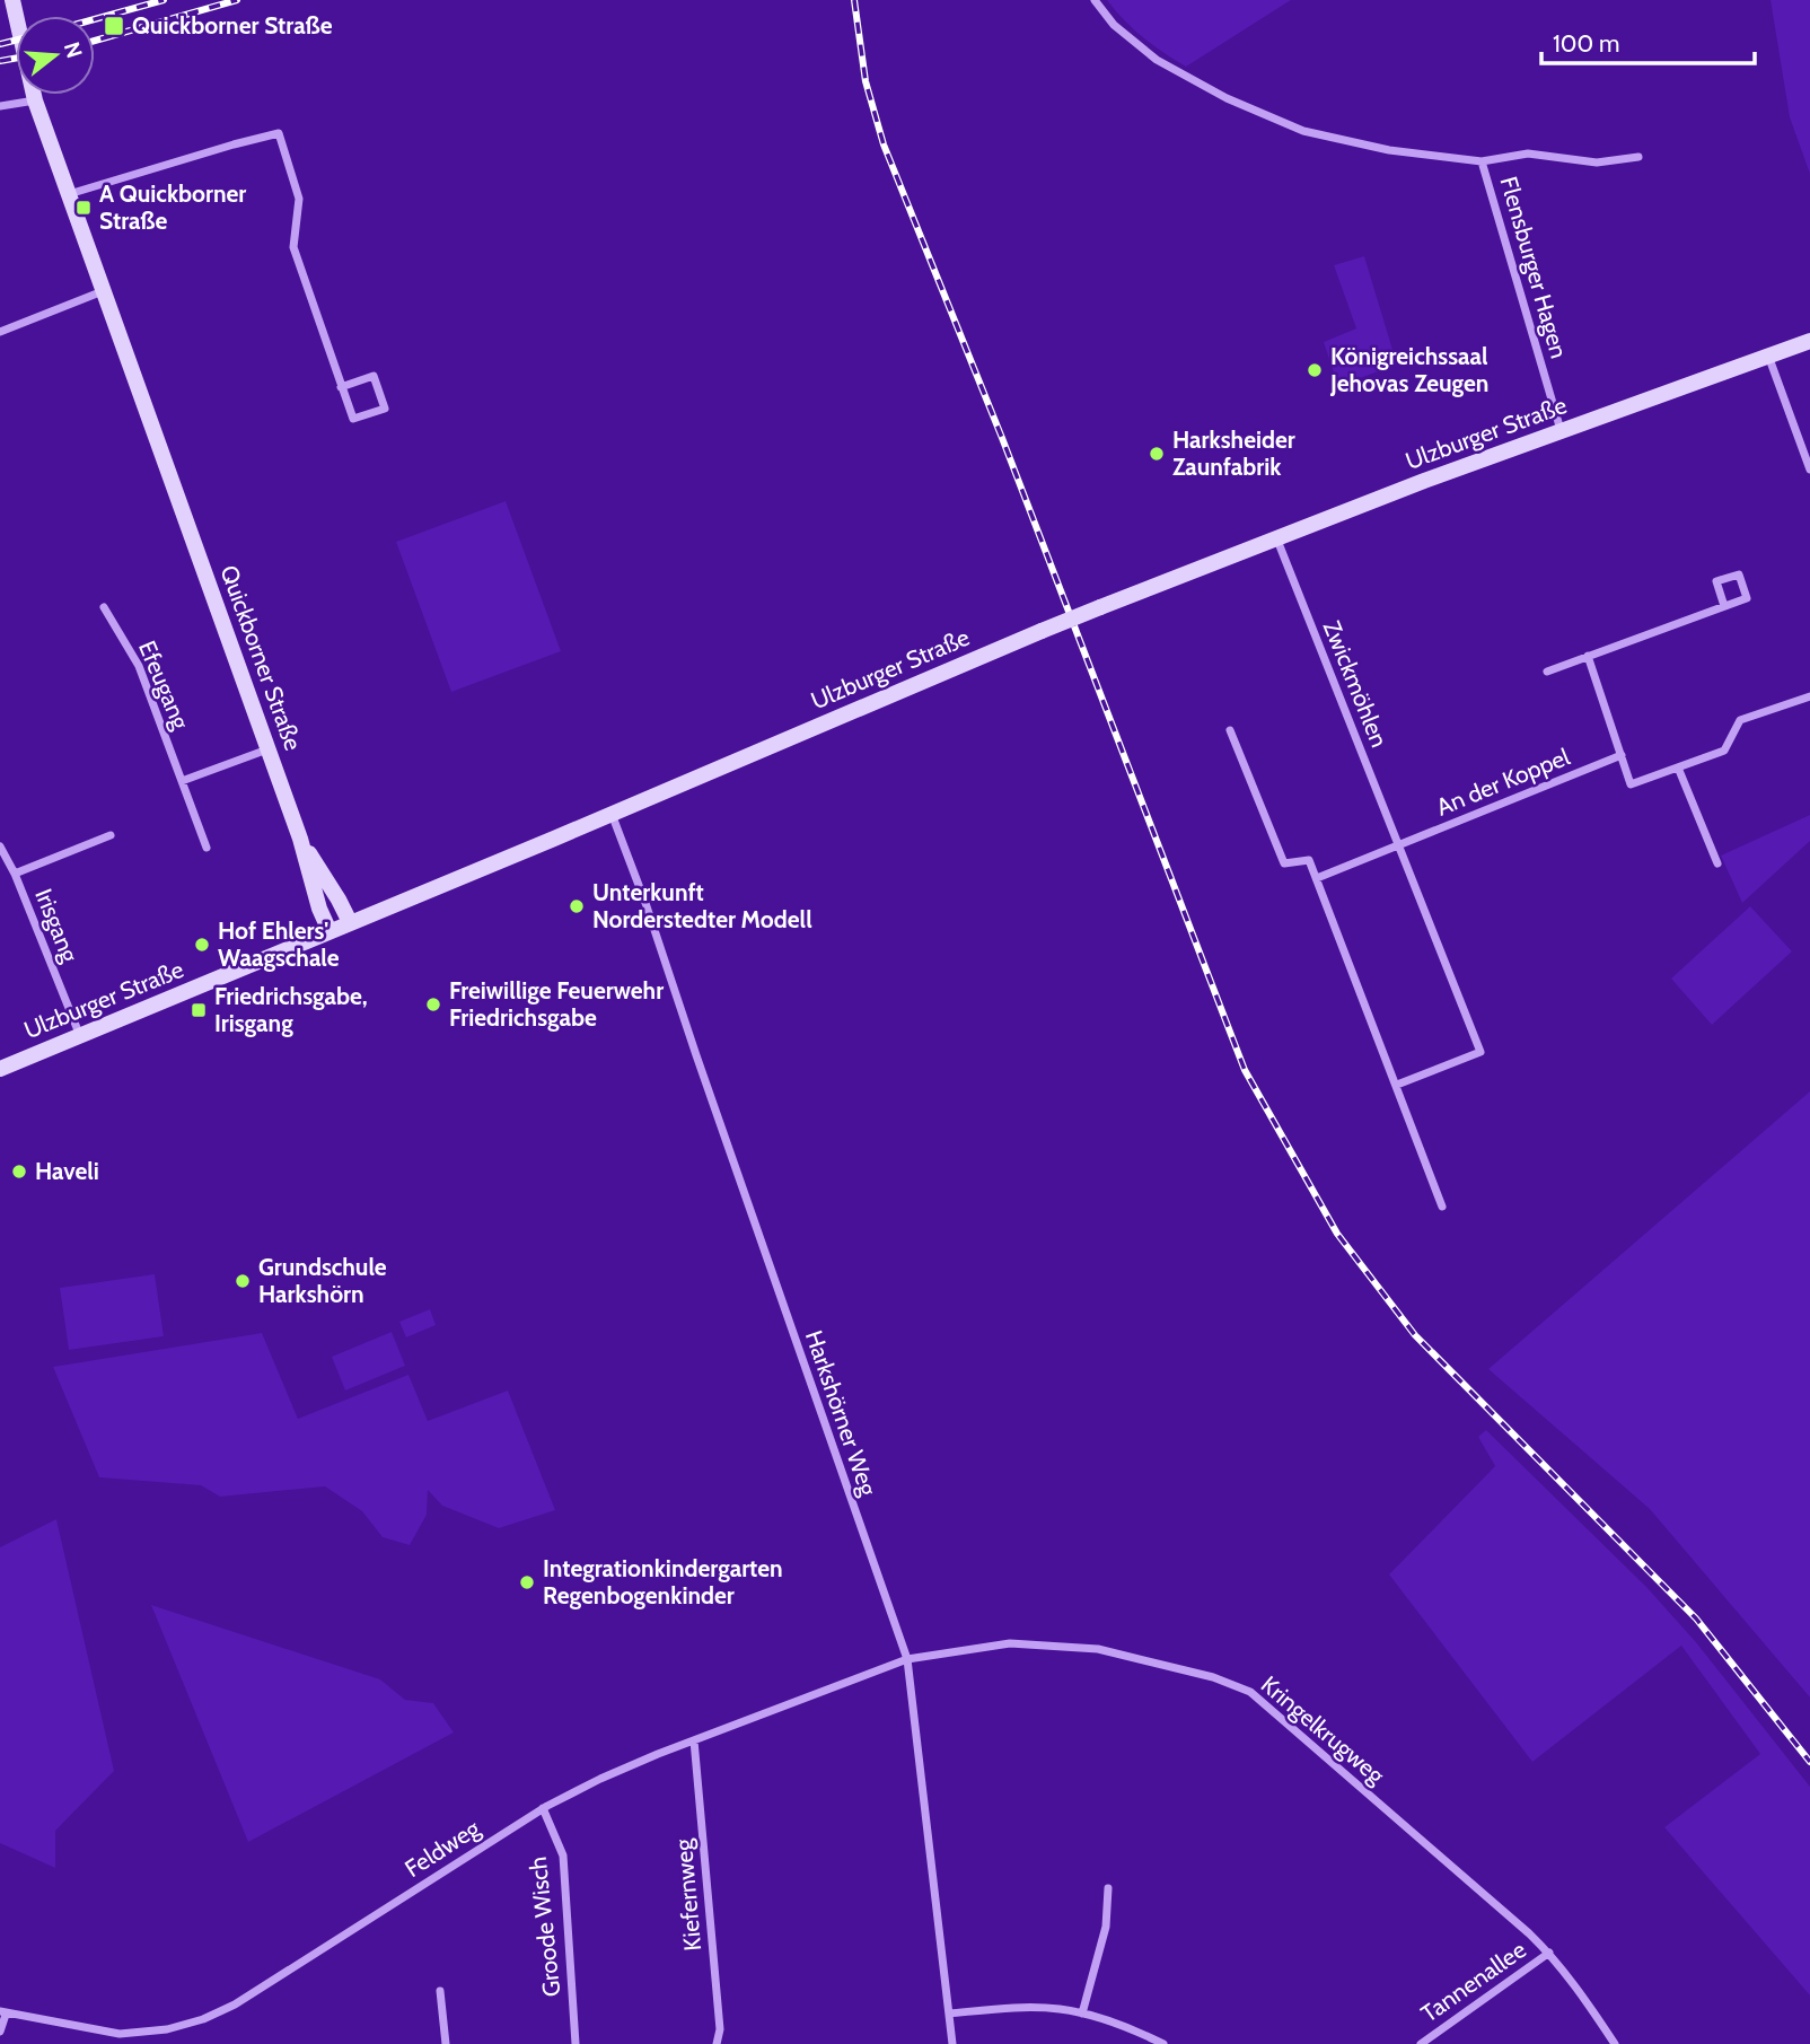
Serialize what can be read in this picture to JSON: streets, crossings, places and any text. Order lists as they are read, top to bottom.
{
  "streets": {
    "main road": ["Ulzburger Straße", "Quickborner Straße"],
    "street": [
      "Flensburger Hagen",
      "Zwickmöhlen",
      "Efeugang",
      "An der Koppel",
      "Irisgang",
      "Harkshörner Weg",
      "Kringelkrugweg",
      "Feldweg",
      "Kiefernweg",
      "Groode Wisch",
      "Tannenallee"
    ]
  },
  "crossings": [
    ["Flensburger Hagen", "Ulzburger Straße"],
    ["Ulzburger Straße", "Quickborner Straße"],
    ["Ulzburger Straße", "Zwickmöhlen"],
    ["Ulzburger Straße", "Irisgang"],
    ["Ulzburger Straße", "Harkshörner Weg"],
    ["Zwickmöhlen", "An der Koppel"],
    ["Harkshörner Weg", "Kringelkrugweg"],
    ["Harkshörner Weg", "Feldweg"],
    ["Kringelkrugweg", "Feldweg"],
    ["Kringelkrugweg", "Tannenallee"],
    ["Feldweg", "Kiefernweg"],
    ["Feldweg", "Groode Wisch"]
  ],
  "places": {
    "transit": ["Quickborner Straße", "A Quickborner Straße", "Friedrichsgabe, Irisgang"],
    "other": [
      "Königreichssaal Jehovas Zeugen",
      "Harksheider Zaunfabrik",
      "Unterkunft Norderstedter Modell",
      "Hof Ehlers' Waagschale",
      "Freiwillige Feuerwehr Friedrichsgabe",
      "Haveli",
      "Grundschule Harkshörn",
      "Integrationkindergarten Regenbogenkinder"
    ]
  },
  "scale_bar": "100 m",
  "north": "right"
}
